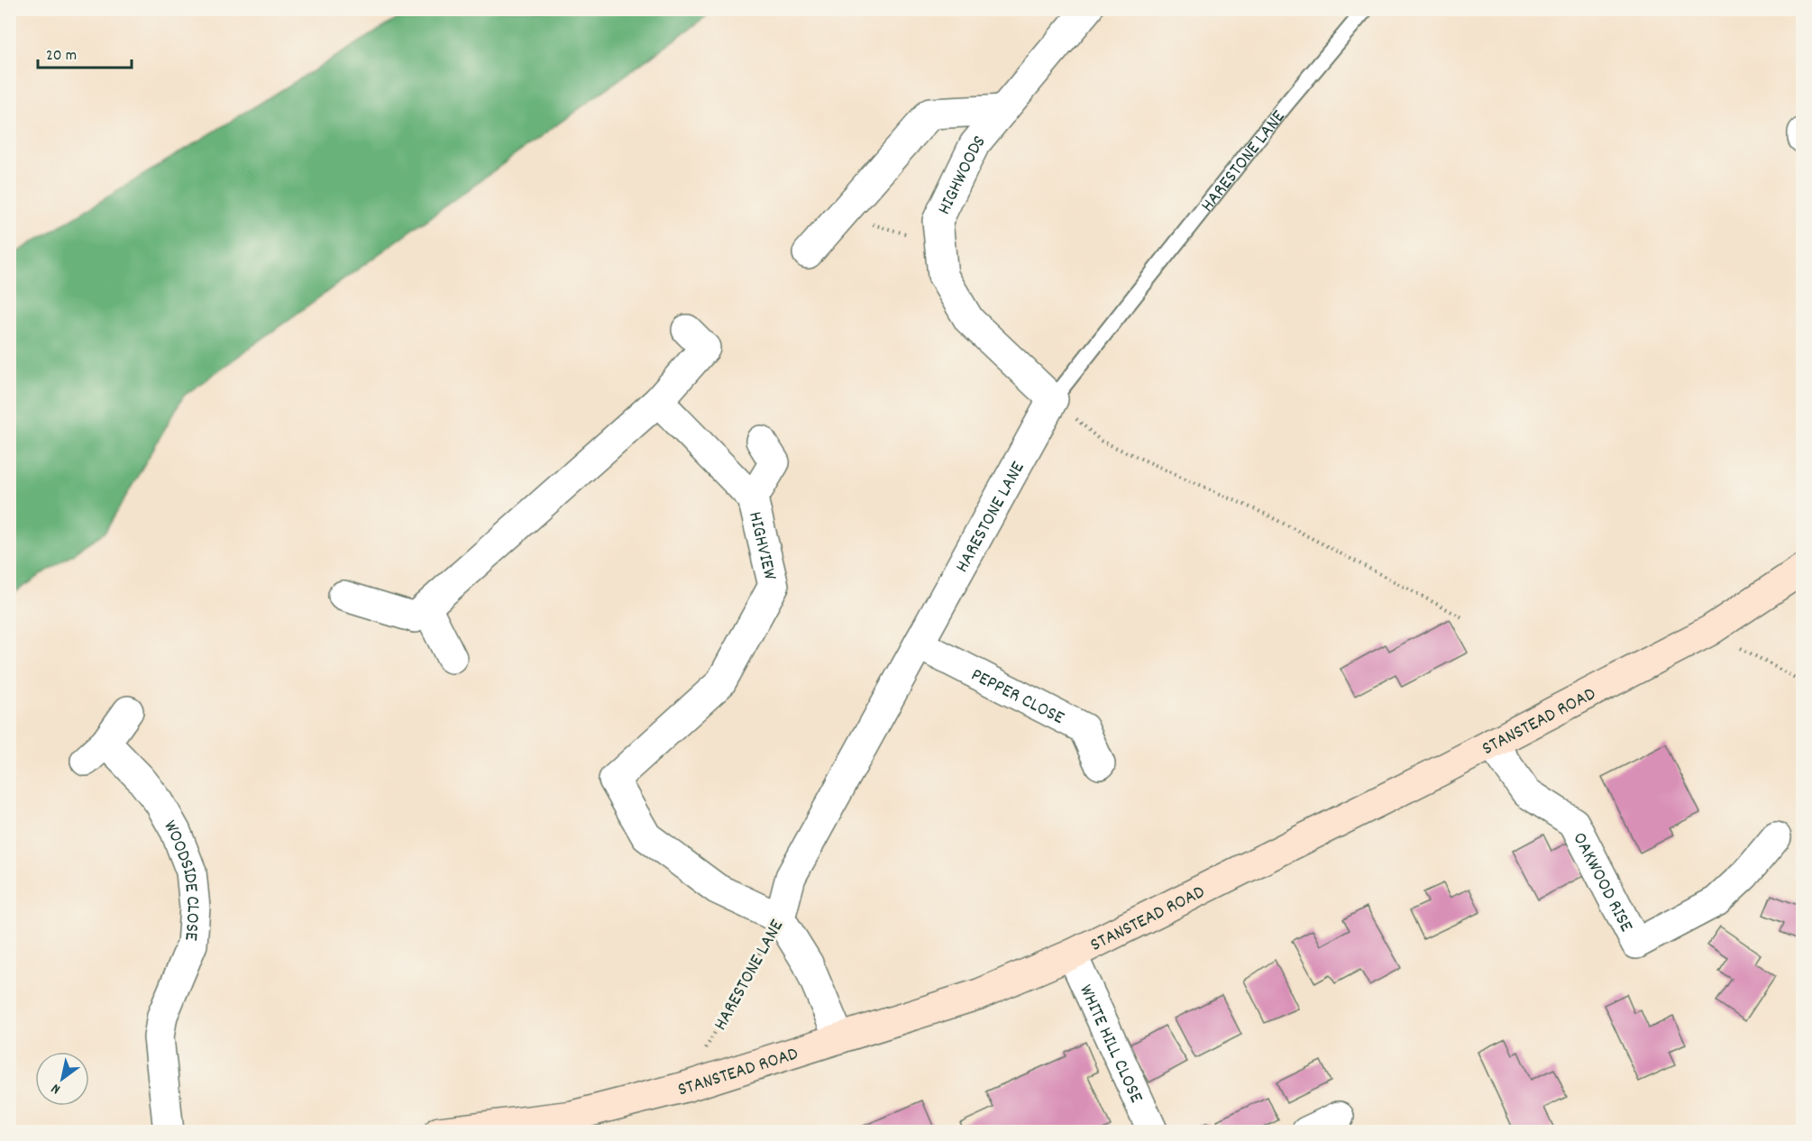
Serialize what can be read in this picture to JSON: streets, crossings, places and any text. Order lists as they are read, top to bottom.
{
  "streets": {
    "street": [
      "HARESTONE LANE",
      "HIGHWOODS",
      "HIGHVIEW",
      "PEPPER CLOSE",
      "STANSTEAD ROAD",
      "WOODSIDE CLOSE",
      "OAKWOOD RISE",
      "WHITE HILL CLOSE"
    ]
  },
  "crossings": [
    ["HARESTONE LANE", "HIGHWOODS"],
    ["HARESTONE LANE", "HIGHVIEW"],
    ["HARESTONE LANE", "PEPPER CLOSE"],
    ["STANSTEAD ROAD", "OAKWOOD RISE"],
    ["STANSTEAD ROAD", "WHITE HILL CLOSE"]
  ],
  "scale_bar": "20 m",
  "north": "bottom left"
}
